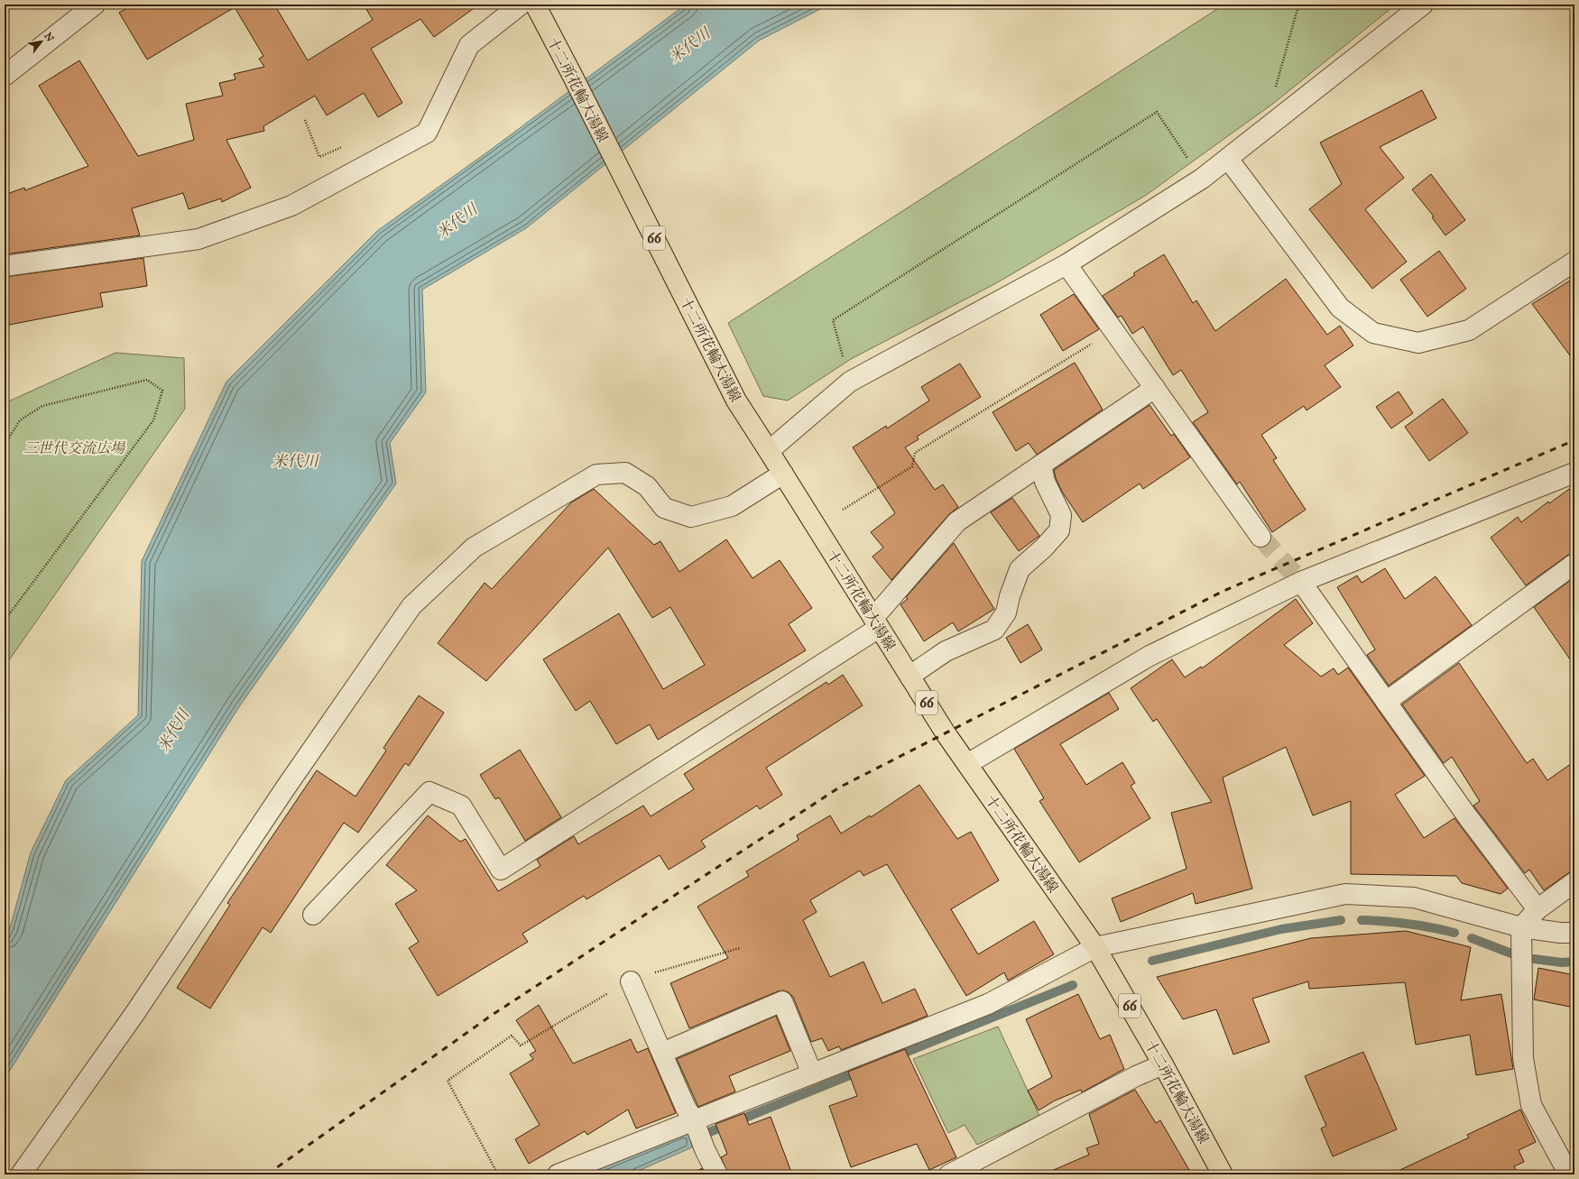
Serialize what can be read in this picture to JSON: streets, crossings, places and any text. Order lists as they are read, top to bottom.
{
  "streets": {
    "main road": ["十二所花輪大湯線", "66"]
  },
  "water": ["米代川"],
  "parks": ["三世代交流広場"],
  "north": "top right"
}
